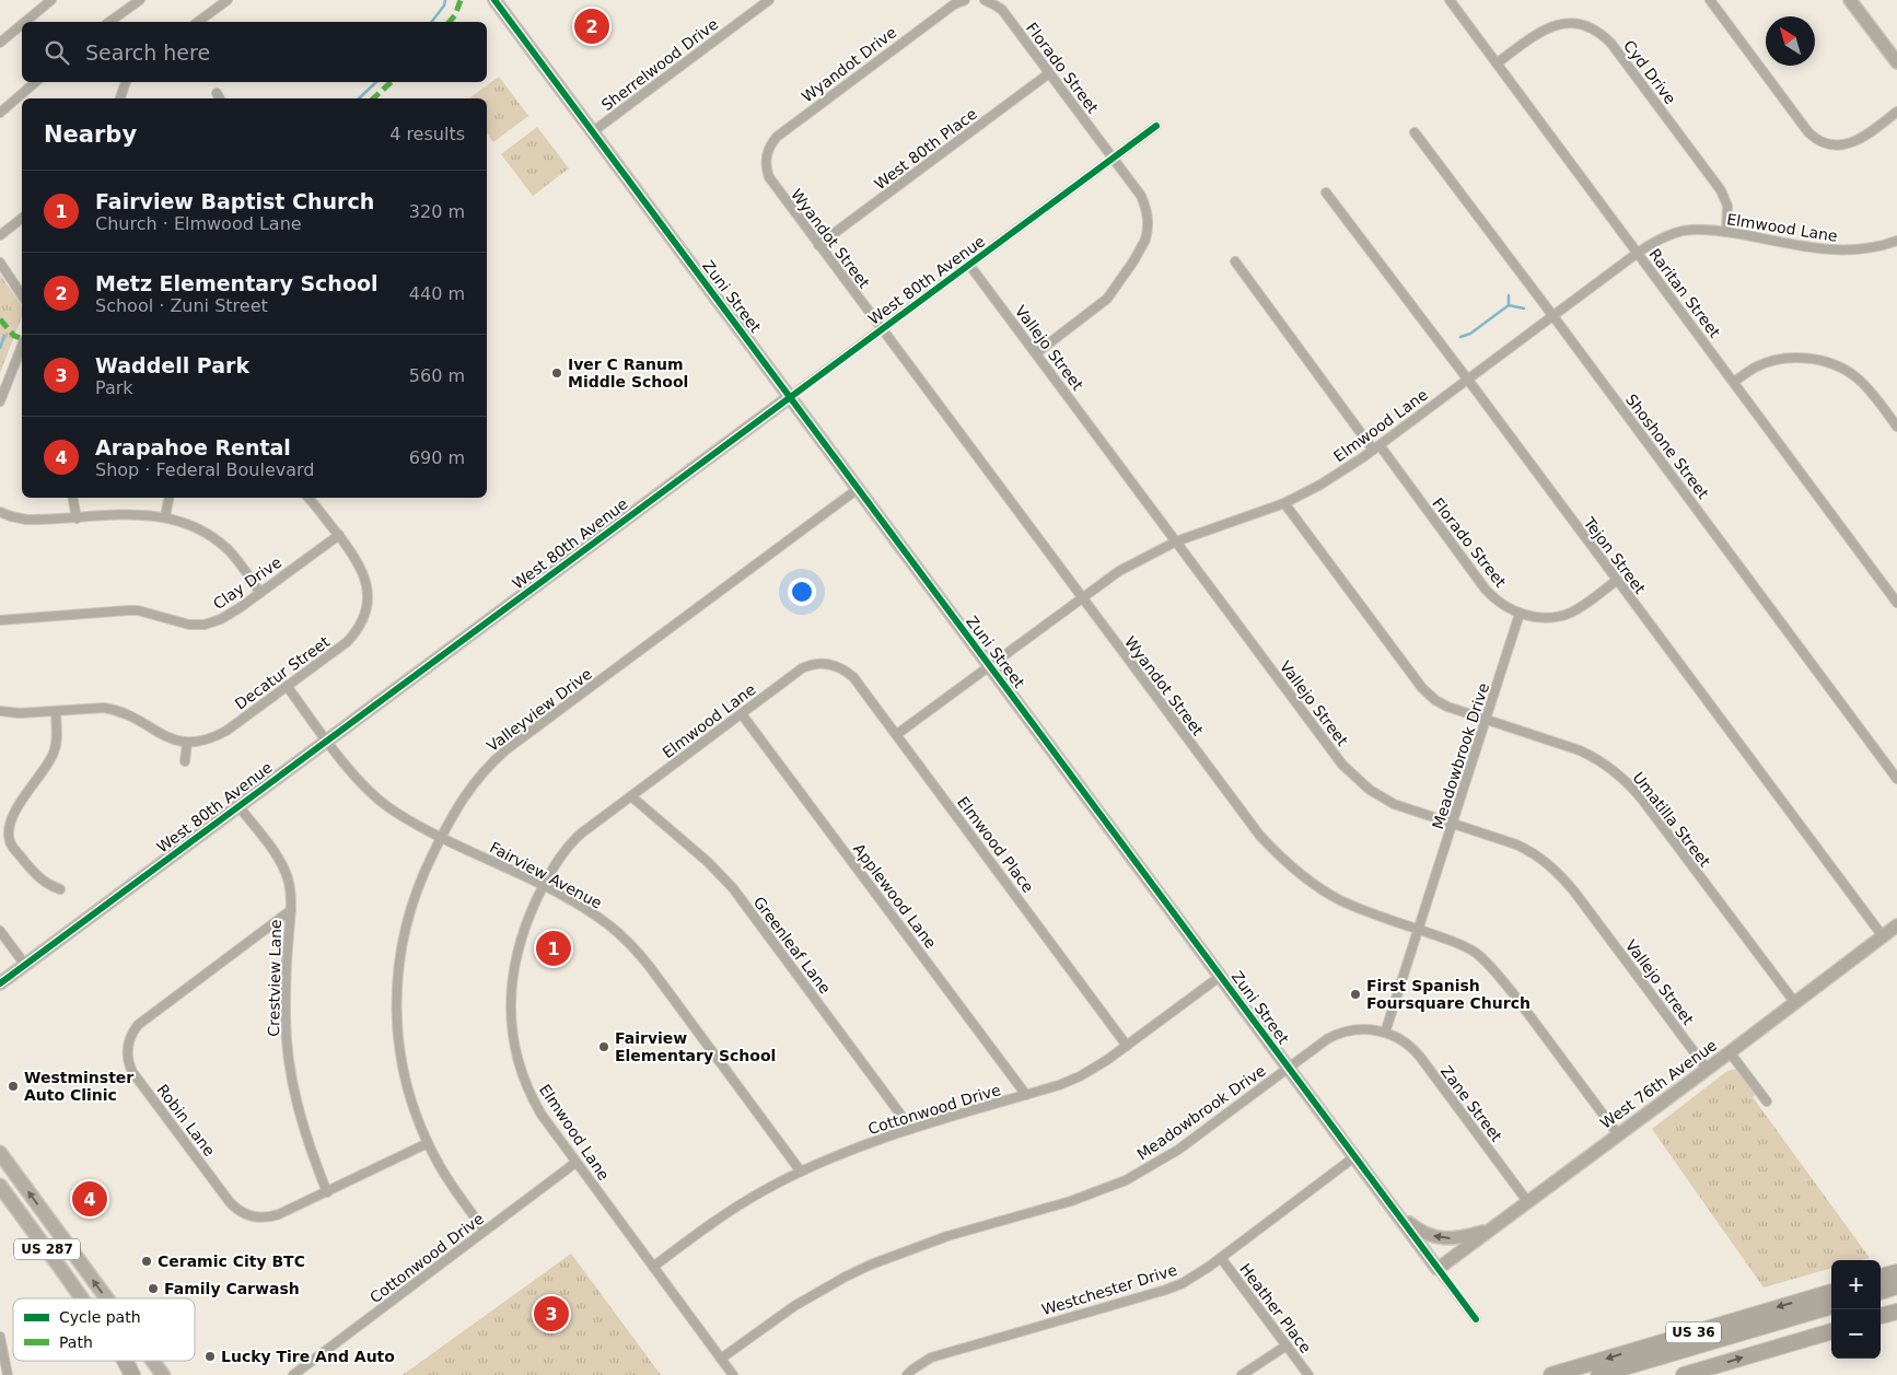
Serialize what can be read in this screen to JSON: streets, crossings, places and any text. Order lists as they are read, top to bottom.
{
  "streets": {
    "highway": ["US 36"],
    "main road": ["US 287"],
    "street": [
      "Sherrelwood Drive",
      "Wyandot Drive",
      "Florado Street",
      "Cyd Drive",
      "West 80th Place",
      "Elmwood Lane",
      "Wyandot Street",
      "West 80th Avenue",
      "Raritan Street",
      "Zuni Street",
      "Vallejo Street",
      "Shoshone Street",
      "Tejon Street",
      "Clay Drive",
      "Decatur Street",
      "Valleyview Drive",
      "Meadowbrook Drive",
      "Umatilla Street",
      "Elmwood Place",
      "Fairview Avenue",
      "Applewood Lane",
      "Greenleaf Lane",
      "Crestview Lane",
      "West 76th Avenue",
      "Zane Street",
      "Cottonwood Drive",
      "Robin Lane",
      "Westchester Drive",
      "Heather Place"
    ]
  },
  "crossings": [
    ["Sherrelwood Drive", "Zuni Street"],
    ["Wyandot Drive", "Wyandot Street"],
    ["Florado Street", "West 80th Place"],
    ["Florado Street", "Elmwood Lane"],
    ["Florado Street", "West 80th Avenue"],
    ["Florado Street", "Tejon Street"],
    ["Florado Street", "Meadowbrook Drive"],
    ["Cyd Drive", "Elmwood Lane"],
    ["Cyd Drive", "Raritan Street"],
    ["West 80th Place", "Wyandot Street"],
    ["Elmwood Lane", "Wyandot Street"],
    ["Elmwood Lane", "Raritan Street"],
    ["Elmwood Lane", "Zuni Street"],
    ["Elmwood Lane", "Vallejo Street"],
    ["Elmwood Lane", "Shoshone Street"],
    ["Elmwood Lane", "Tejon Street"],
    ["Elmwood Lane", "Meadowbrook Drive"],
    ["Elmwood Lane", "Umatilla Street"],
    ["Elmwood Lane", "Elmwood Place"],
    ["Elmwood Lane", "Fairview Avenue"],
    ["Elmwood Lane", "Applewood Lane"],
    ["Elmwood Lane", "Greenleaf Lane"],
    ["Elmwood Lane", "Cottonwood Drive"],
    ["Wyandot Street", "West 80th Avenue"],
    ["Wyandot Street", "Meadowbrook Drive"],
    ["Wyandot Street", "West 76th Avenue"],
    ["West 80th Avenue", "Zuni Street"],
    ["West 80th Avenue", "Vallejo Street"],
    ["West 80th Avenue", "Fairview Avenue"],
    ["West 80th Avenue", "Crestview Lane"],
    ["Zuni Street", "Valleyview Drive"],
    ["Zuni Street", "Meadowbrook Drive"],
    ["Zuni Street", "West 76th Avenue"],
    ["Zuni Street", "Cottonwood Drive"],
    ["Zuni Street", "Westchester Drive"],
    ["Vallejo Street", "Meadowbrook Drive"],
    ["Vallejo Street", "West 76th Avenue"],
    ["Tejon Street", "West 76th Avenue"],
    ["Clay Drive", "Decatur Street"],
    ["Decatur Street", "Fairview Avenue"],
    ["Valleyview Drive", "Fairview Avenue"],
    ["Valleyview Drive", "Cottonwood Drive"],
    ["Valleyview Drive", "Robin Lane"],
    ["Meadowbrook Drive", "Umatilla Street"],
    ["Meadowbrook Drive", "Zane Street"],
    ["Umatilla Street", "West 76th Avenue"],
    ["Elmwood Place", "Cottonwood Drive"],
    ["Fairview Avenue", "Cottonwood Drive"],
    ["Applewood Lane", "Cottonwood Drive"],
    ["Greenleaf Lane", "Cottonwood Drive"],
    ["Crestview Lane", "Robin Lane"],
    ["West 76th Avenue", "Zane Street"],
    ["Westchester Drive", "Heather Place"]
  ],
  "places": [
    "Iver C Ranum Middle School",
    "First Spanish Foursquare Church",
    "Fairview Elementary School",
    "Westminster Auto Clinic",
    "Ceramic City BTC",
    "Family Carwash",
    "Lucky Tire And Auto"
  ],
  "legend": ["Cycle path", "Path"],
  "north": "top left",
  "page": {
    "pins": [
      "2",
      "1",
      "4",
      "3"
    ],
    "search": "Search here",
    "heading": ["Nearby", "4 results"],
    "list": [
      {
        "mark": "1",
        "name": "Fairview Baptist Church",
        "note": "Church · Elmwood Lane",
        "value": "320 m"
      },
      {
        "mark": "2",
        "name": "Metz Elementary School",
        "note": "School · Zuni Street",
        "value": "440 m"
      },
      {
        "mark": "3",
        "name": "Waddell Park",
        "note": "Park",
        "value": "560 m"
      },
      {
        "mark": "4",
        "name": "Arapahoe Rental",
        "note": "Shop · Federal Boulevard",
        "value": "690 m"
      }
    ],
    "map_buttons": ["+", "−"]
  }
}
